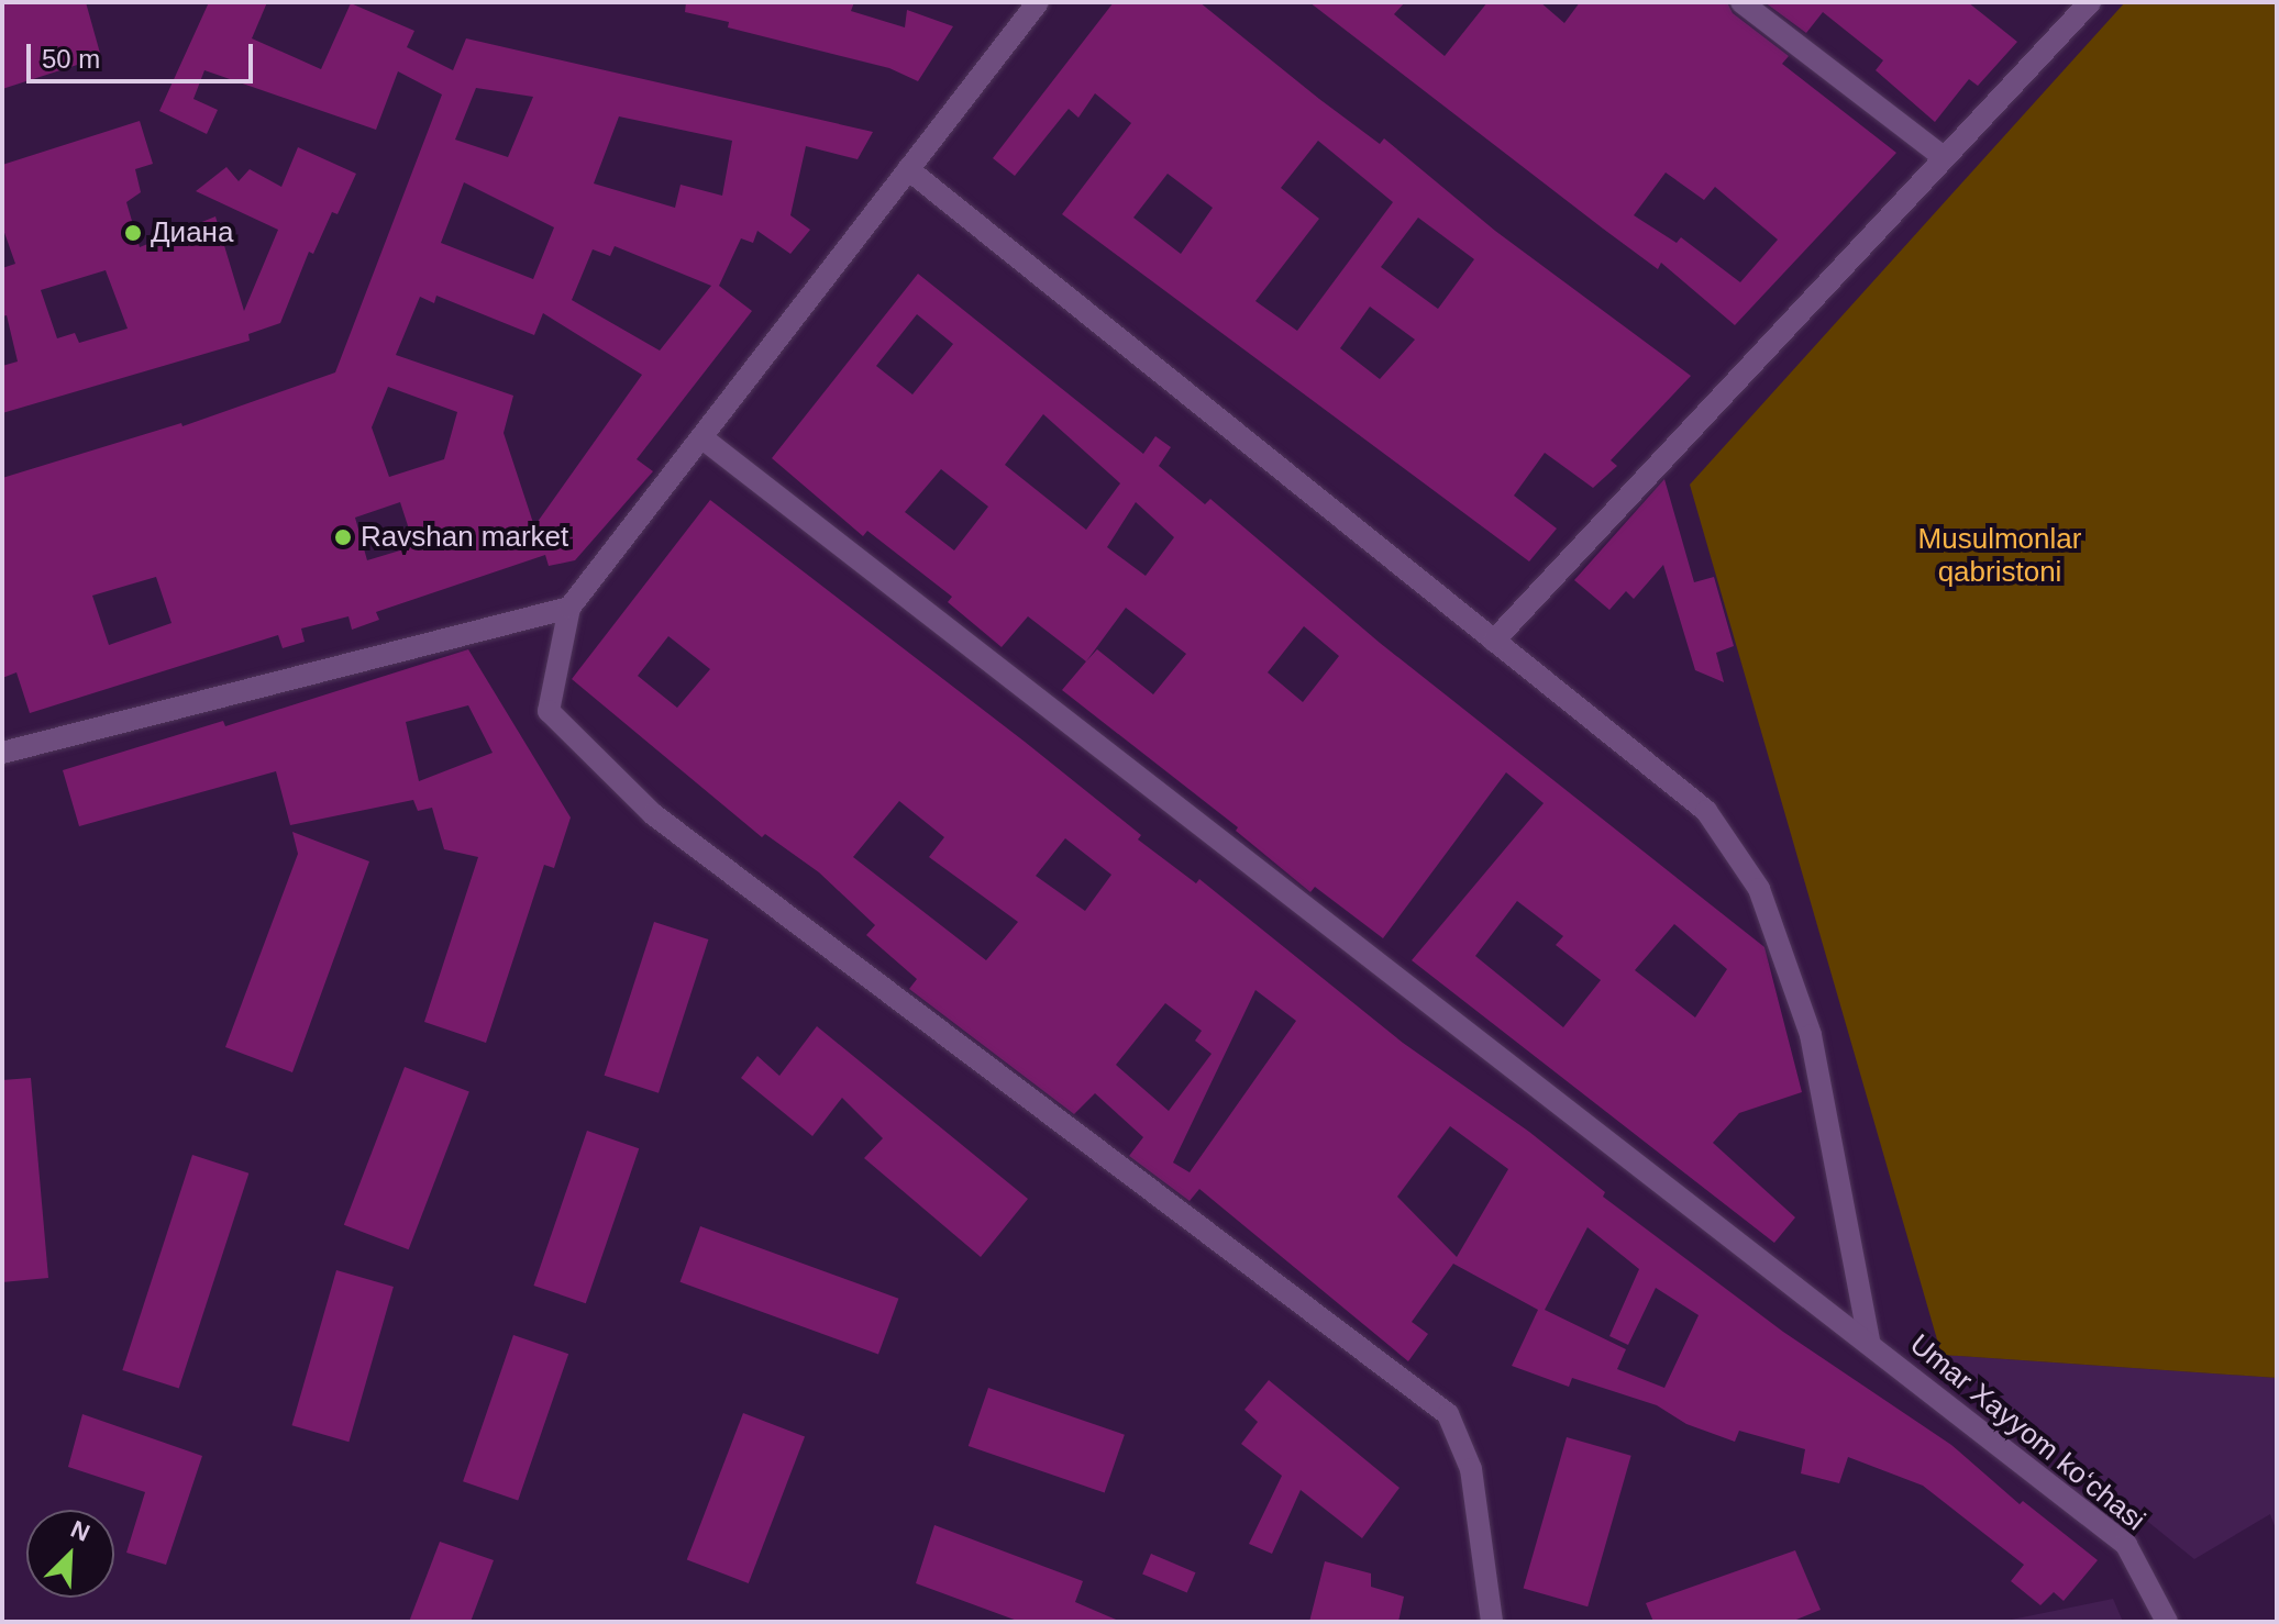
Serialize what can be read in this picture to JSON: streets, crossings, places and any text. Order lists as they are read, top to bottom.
{
  "streets": {
    "street": ["Umar Xayyom ko‘chasi"]
  },
  "parks": ["Musulmonlar qabristoni"],
  "places": ["Диана", "Ravshan market"],
  "scale_bar": "50 m",
  "north": "top right"
}
